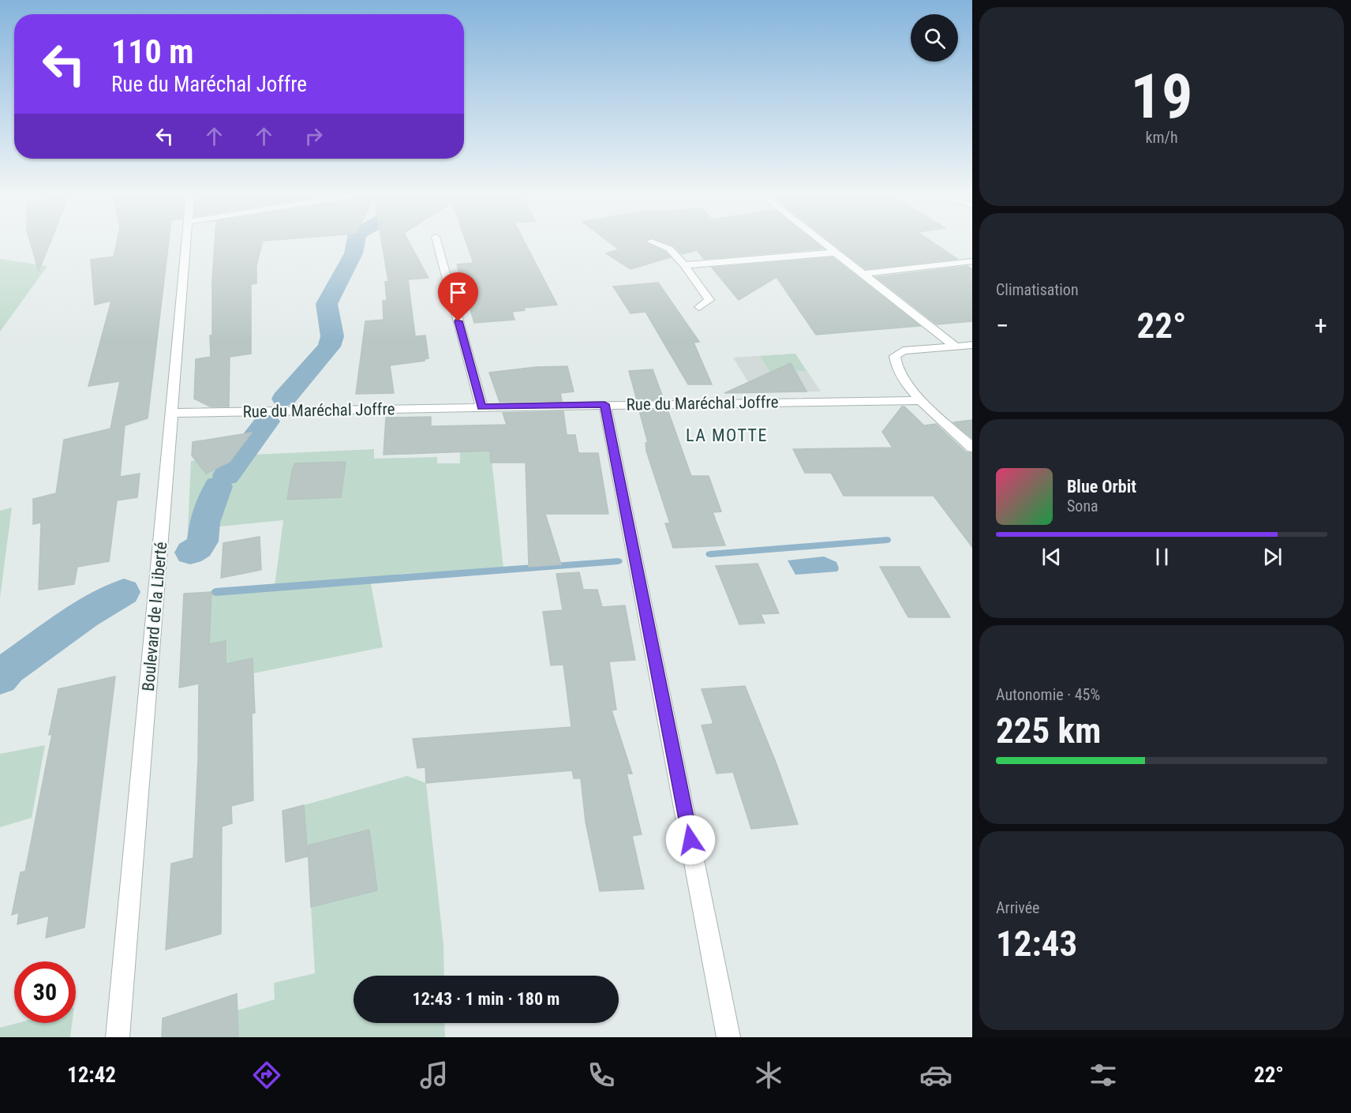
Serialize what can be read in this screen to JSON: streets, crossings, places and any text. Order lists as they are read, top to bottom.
{
  "streets": {
    "street": ["Rue du Maréchal Joffre", "Boulevard de la Liberté"]
  },
  "crossings": [
    ["Rue du Maréchal Joffre", "Boulevard de la Liberté"]
  ],
  "districts": ["LA MOTTE"],
  "page": {
    "tile": [
      ["19", "km/h"],
      "Climatisation",
      ["Autonomie · 45%", "225 km"],
      ["Arrivée", "12:43"]
    ],
    "turn": ["110 m", "Rue du Maréchal Joffre"],
    "heat": ["−", "22°", "+"],
    "song": ["Blue Orbit", "Sona"],
    "limit": "30",
    "trip": "12:43 · 1 min · 180 m",
    "tabs": ["12:42", "22°"]
  }
}
